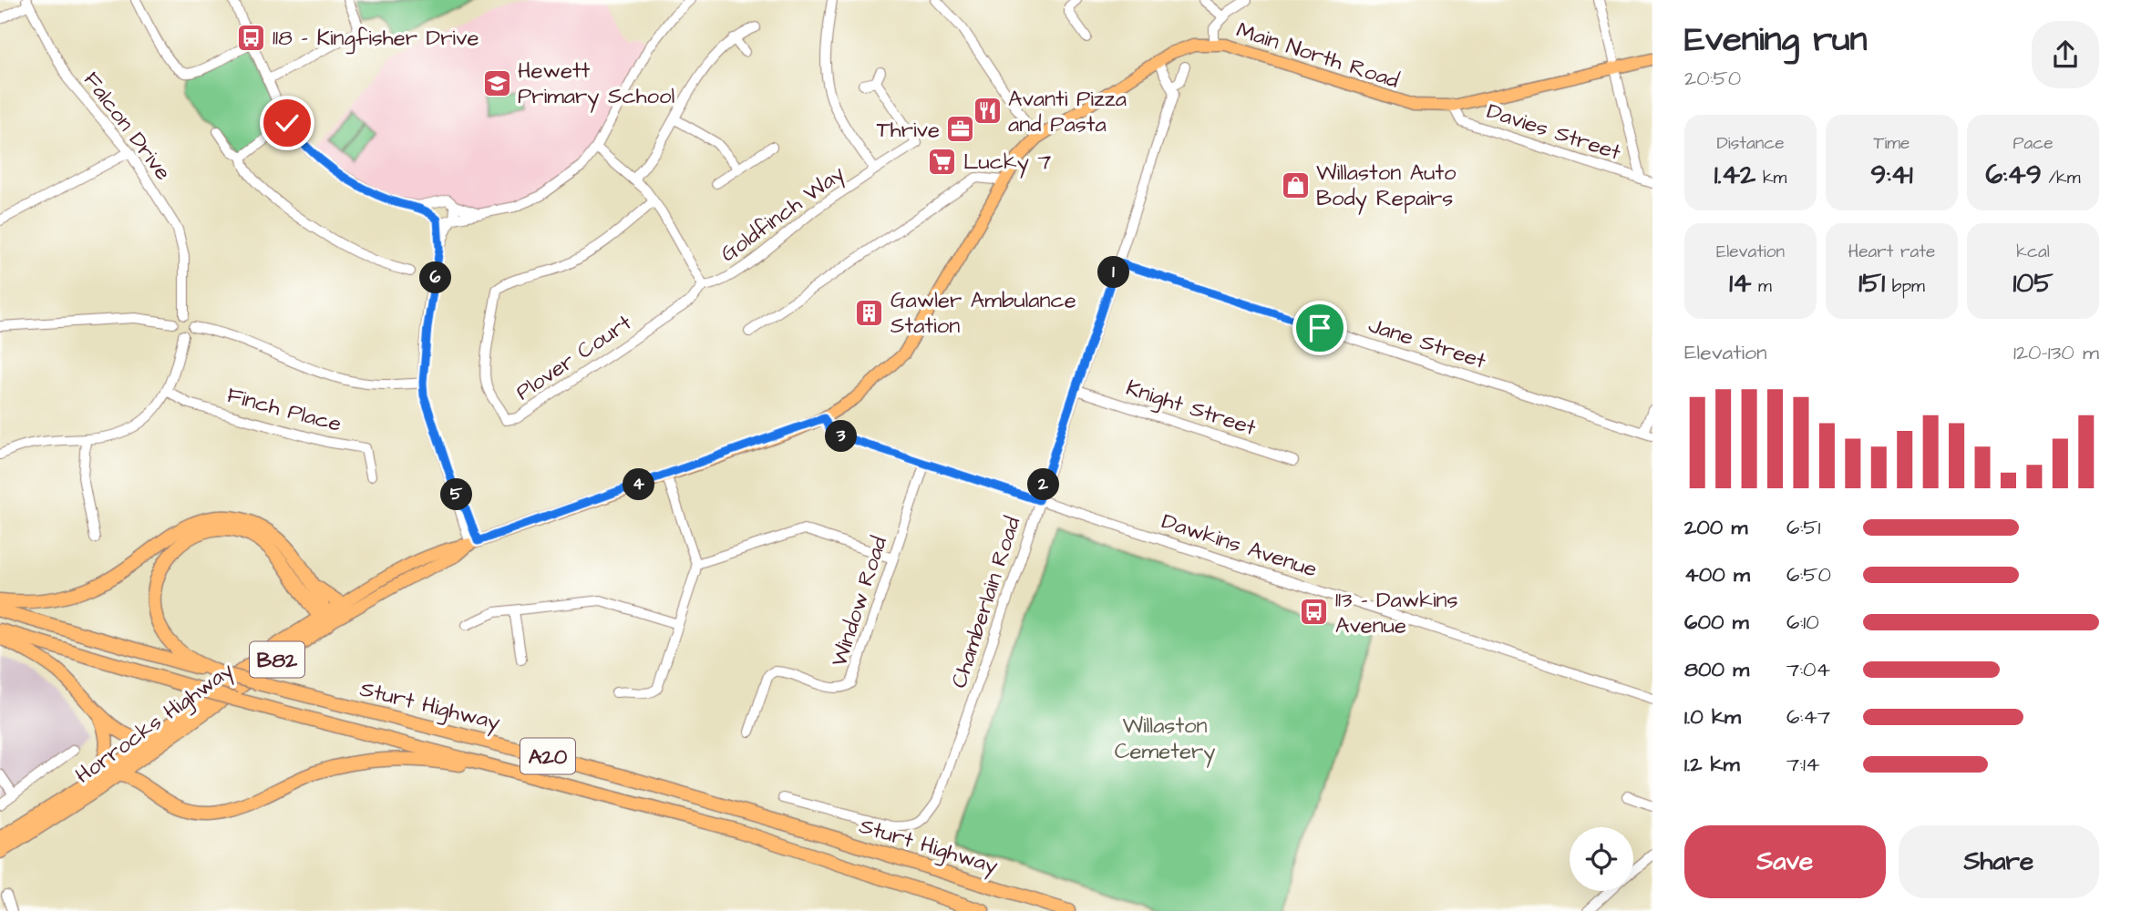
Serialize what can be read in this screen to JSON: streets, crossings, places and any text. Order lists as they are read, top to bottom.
{
  "streets": {
    "highway": [
      "B82",
      "Sturt Highway",
      "Horrocks Highway",
      "A20"
    ],
    "main road": ["Main North Road"],
    "street": [
      "Falcon Drive",
      "Davies Street",
      "Goldfinch Way",
      "Jane Street",
      "Plover Court",
      "Knight Street",
      "Finch Place",
      "Dawkins Avenue",
      "Window Road",
      "Chamberlain Road"
    ]
  },
  "crossings": [
    ["Main North Road", "Davies Street"],
    ["Main North Road", "Dawkins Avenue"],
    ["Main North Road", "Horrocks Highway"],
    ["Goldfinch Way", "Plover Court"],
    ["Jane Street", "Chamberlain Road"],
    ["Knight Street", "Chamberlain Road"],
    ["Dawkins Avenue", "Window Road"],
    ["Dawkins Avenue", "Chamberlain Road"]
  ],
  "parks": ["Willaston Cemetery"],
  "places": {
    "bus stop": ["118 - Kingfisher Drive", "113 - Dawkins Avenue"],
    "school or university": ["Hewett Primary School"],
    "restaurant": ["Avanti Pizza and Pasta"],
    "office": ["Thrive"],
    "supermarket": ["Lucky 7"],
    "shop": ["Willaston Auto Body Repairs"],
    "building": ["Gawler Ambulance Station"]
  },
  "page": {
    "heading": ["Evening run", "20:50"],
    "stats": [
      ["Distance", "1.42 km"],
      ["Time", "9:41"],
      ["Pace", "6:49 /km"],
      ["Elevation", "14 m"],
      ["Heart rate", "151 bpm"],
      ["kcal", "105"]
    ],
    "pins": [
      "1",
      "6",
      "3",
      "2",
      "4",
      "5"
    ],
    "chart": ["Elevation", "120–130 m"],
    "list": [
      {
        "name": "200 m",
        "note": "6:51"
      },
      {
        "name": "400 m",
        "note": "6:50"
      },
      {
        "name": "600 m",
        "note": "6:10"
      },
      {
        "name": "800 m",
        "note": "7:04"
      },
      {
        "name": "1.0 km",
        "note": "6:47"
      },
      {
        "name": "1.2 km",
        "note": "7:14"
      }
    ],
    "buttons": ["Save", "Share"]
  }
}
